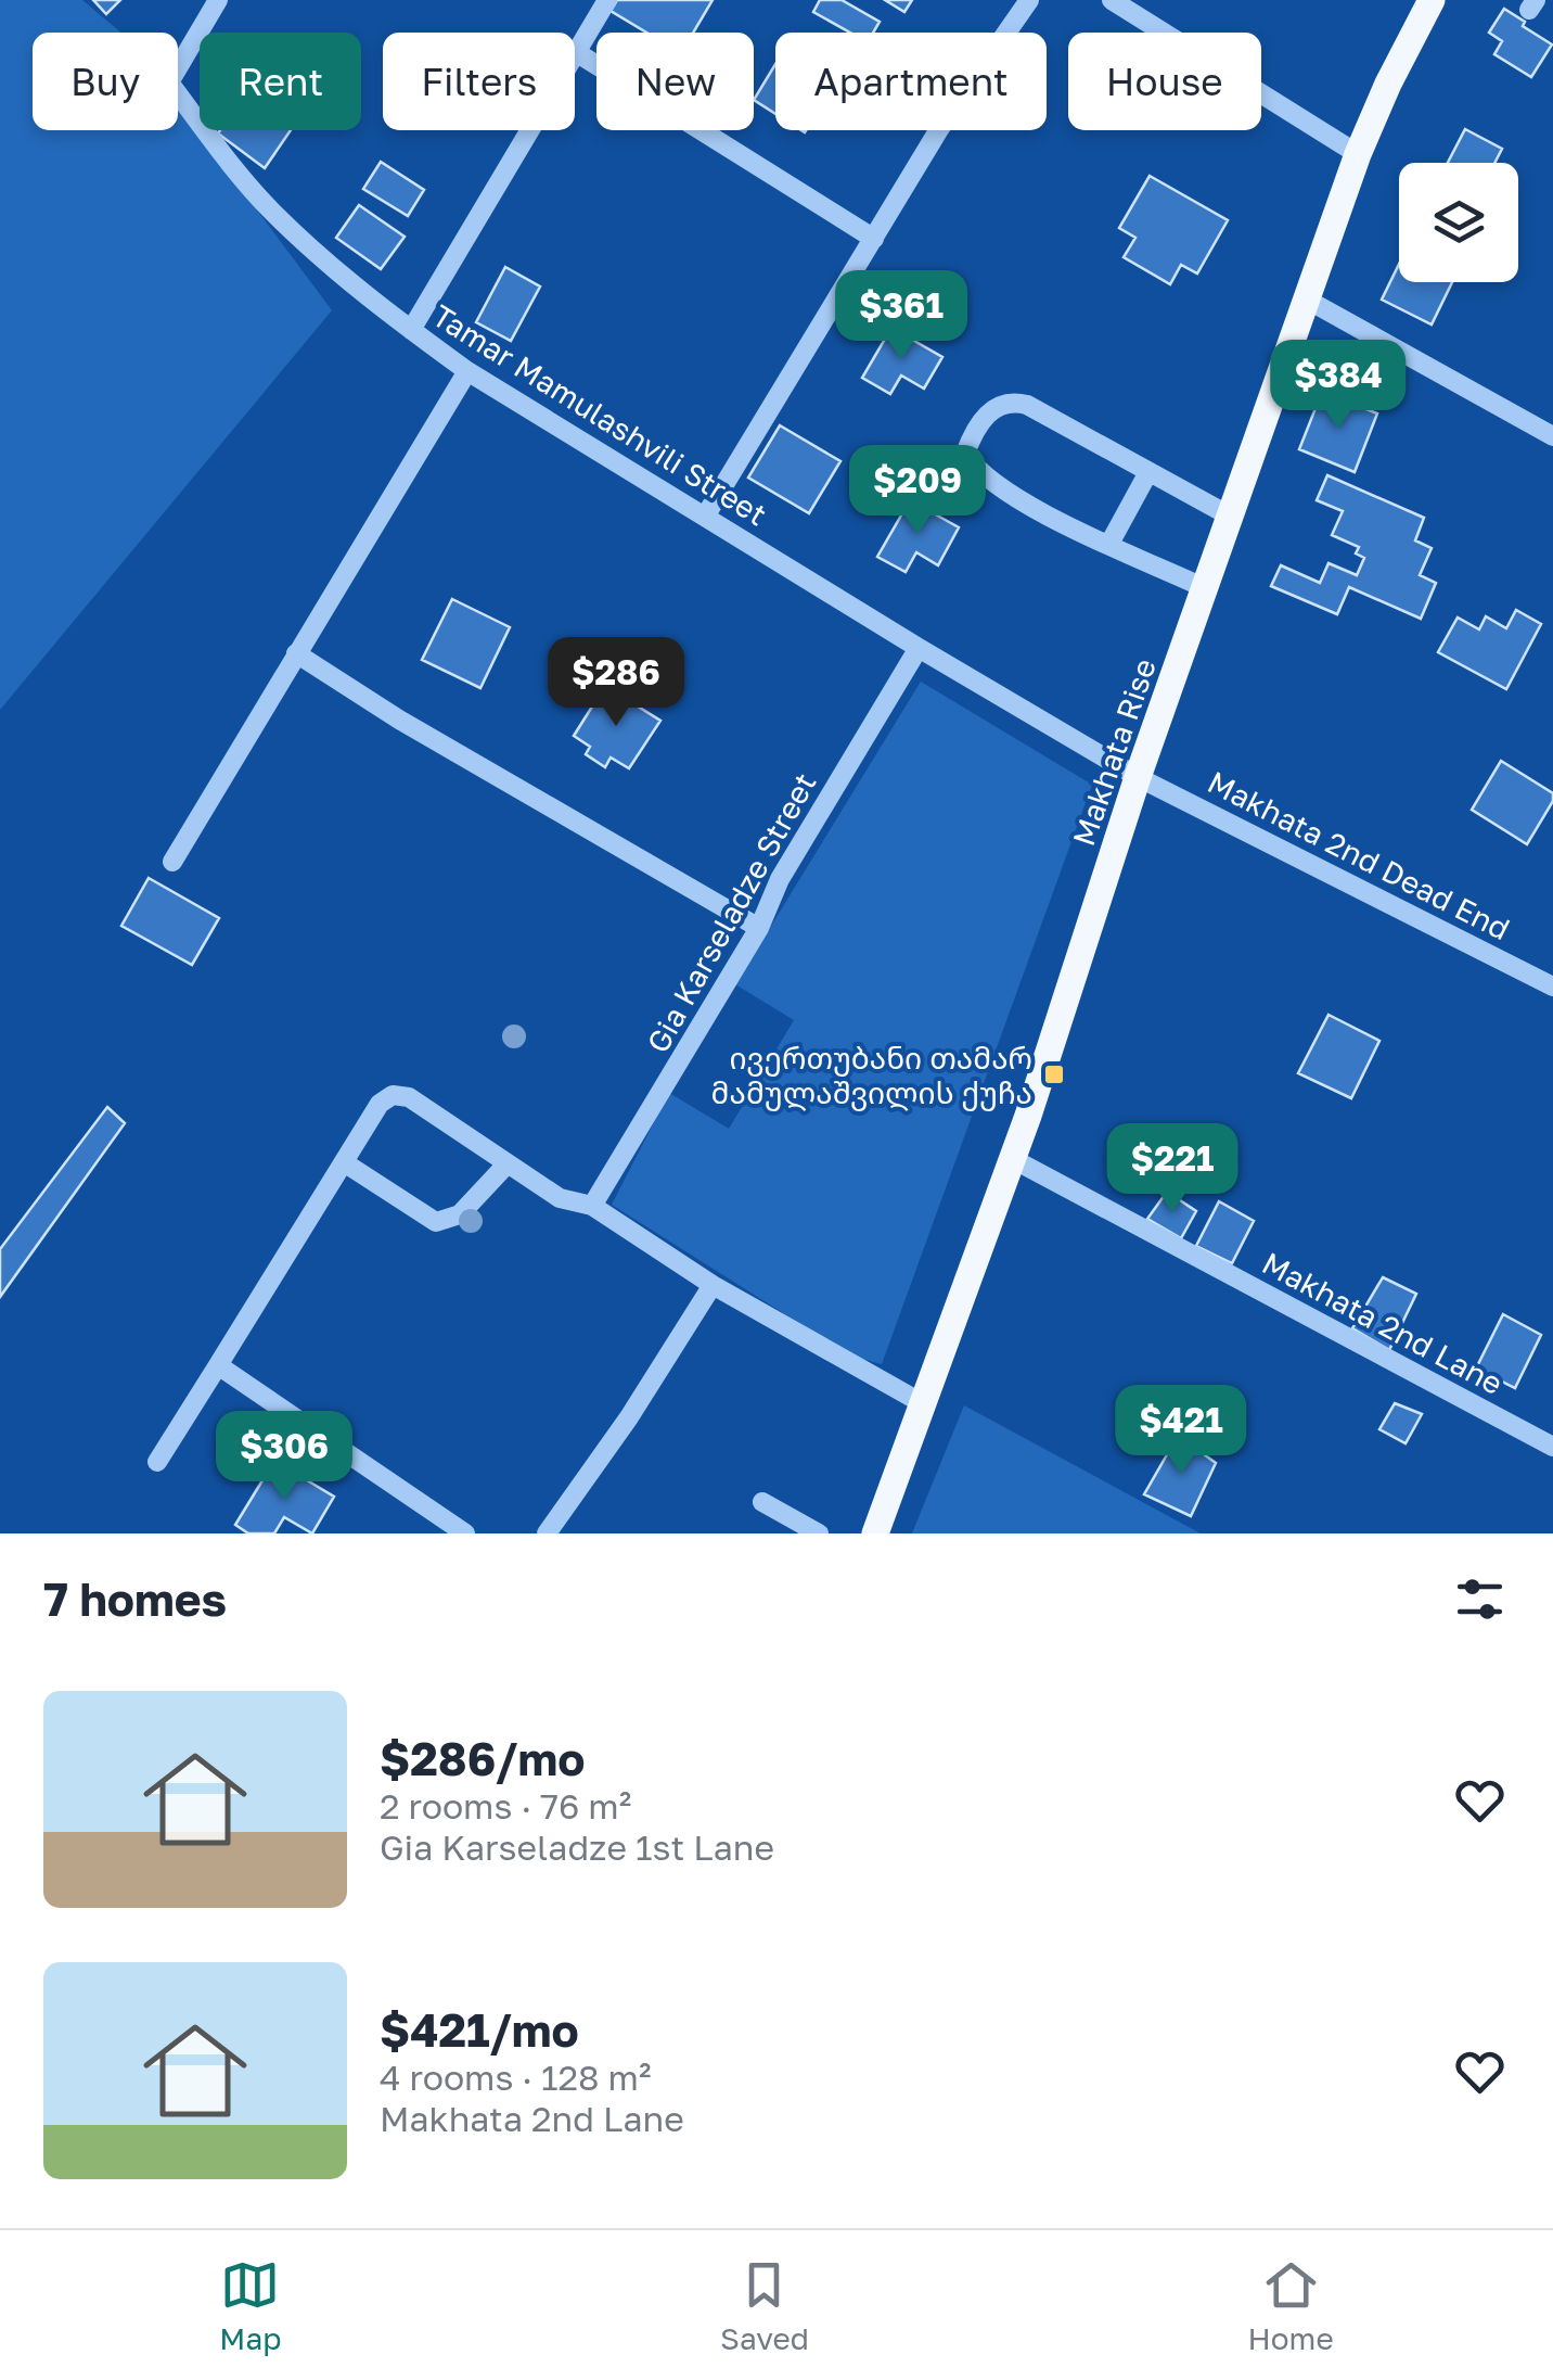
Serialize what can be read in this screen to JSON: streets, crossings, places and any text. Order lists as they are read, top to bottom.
{
  "streets": {
    "main road": ["Makhata Rise"],
    "street": [
      "Tamar Mamulashvili Street",
      "Makhata 2nd Dead End",
      "Gia Karseladze Street",
      "Makhata 2nd Lane"
    ]
  },
  "crossings": [
    ["Tamar Mamulashvili Street", "Makhata Rise"],
    ["Tamar Mamulashvili Street", "Makhata 2nd Dead End"],
    ["Tamar Mamulashvili Street", "Gia Karseladze Street"],
    ["Makhata Rise", "Makhata 2nd Dead End"],
    ["Makhata Rise", "Makhata 2nd Lane"]
  ],
  "places": {
    "transit": ["ივერთუბანი თამარ მამულაშვილის ქუჩა"]
  },
  "page": {
    "chip": [
      "Buy",
      "Rent",
      "Filters",
      "New",
      "Apartment",
      "House"
    ],
    "price": [
      "$361",
      "$384",
      "$209",
      "$286",
      "$221",
      "$421",
      "$306"
    ],
    "heading": "7 homes",
    "list": [
      {
        "name": "$286/mo",
        "note": "2 rooms · 76 m² · Gia Karseladze 1st Lane"
      },
      {
        "name": "$421/mo",
        "note": "4 rooms · 128 m² · Makhata 2nd Lane"
      }
    ],
    "tabs": ["Map", "Saved", "Home"]
  }
}
